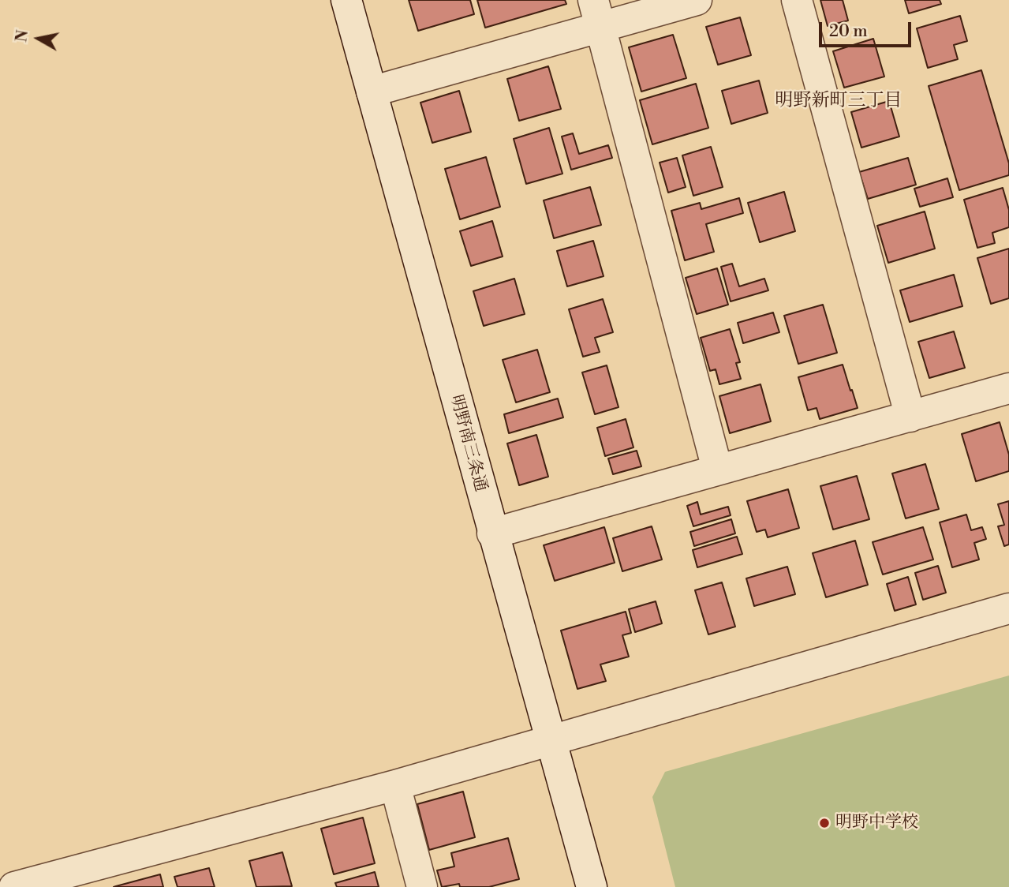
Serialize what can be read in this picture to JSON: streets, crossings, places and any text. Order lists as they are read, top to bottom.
{
  "streets": {
    "street": ["明野南三条通"]
  },
  "districts": ["明野新町三丁目"],
  "places": ["明野中学校"],
  "scale_bar": "20 m",
  "north": "left"
}
